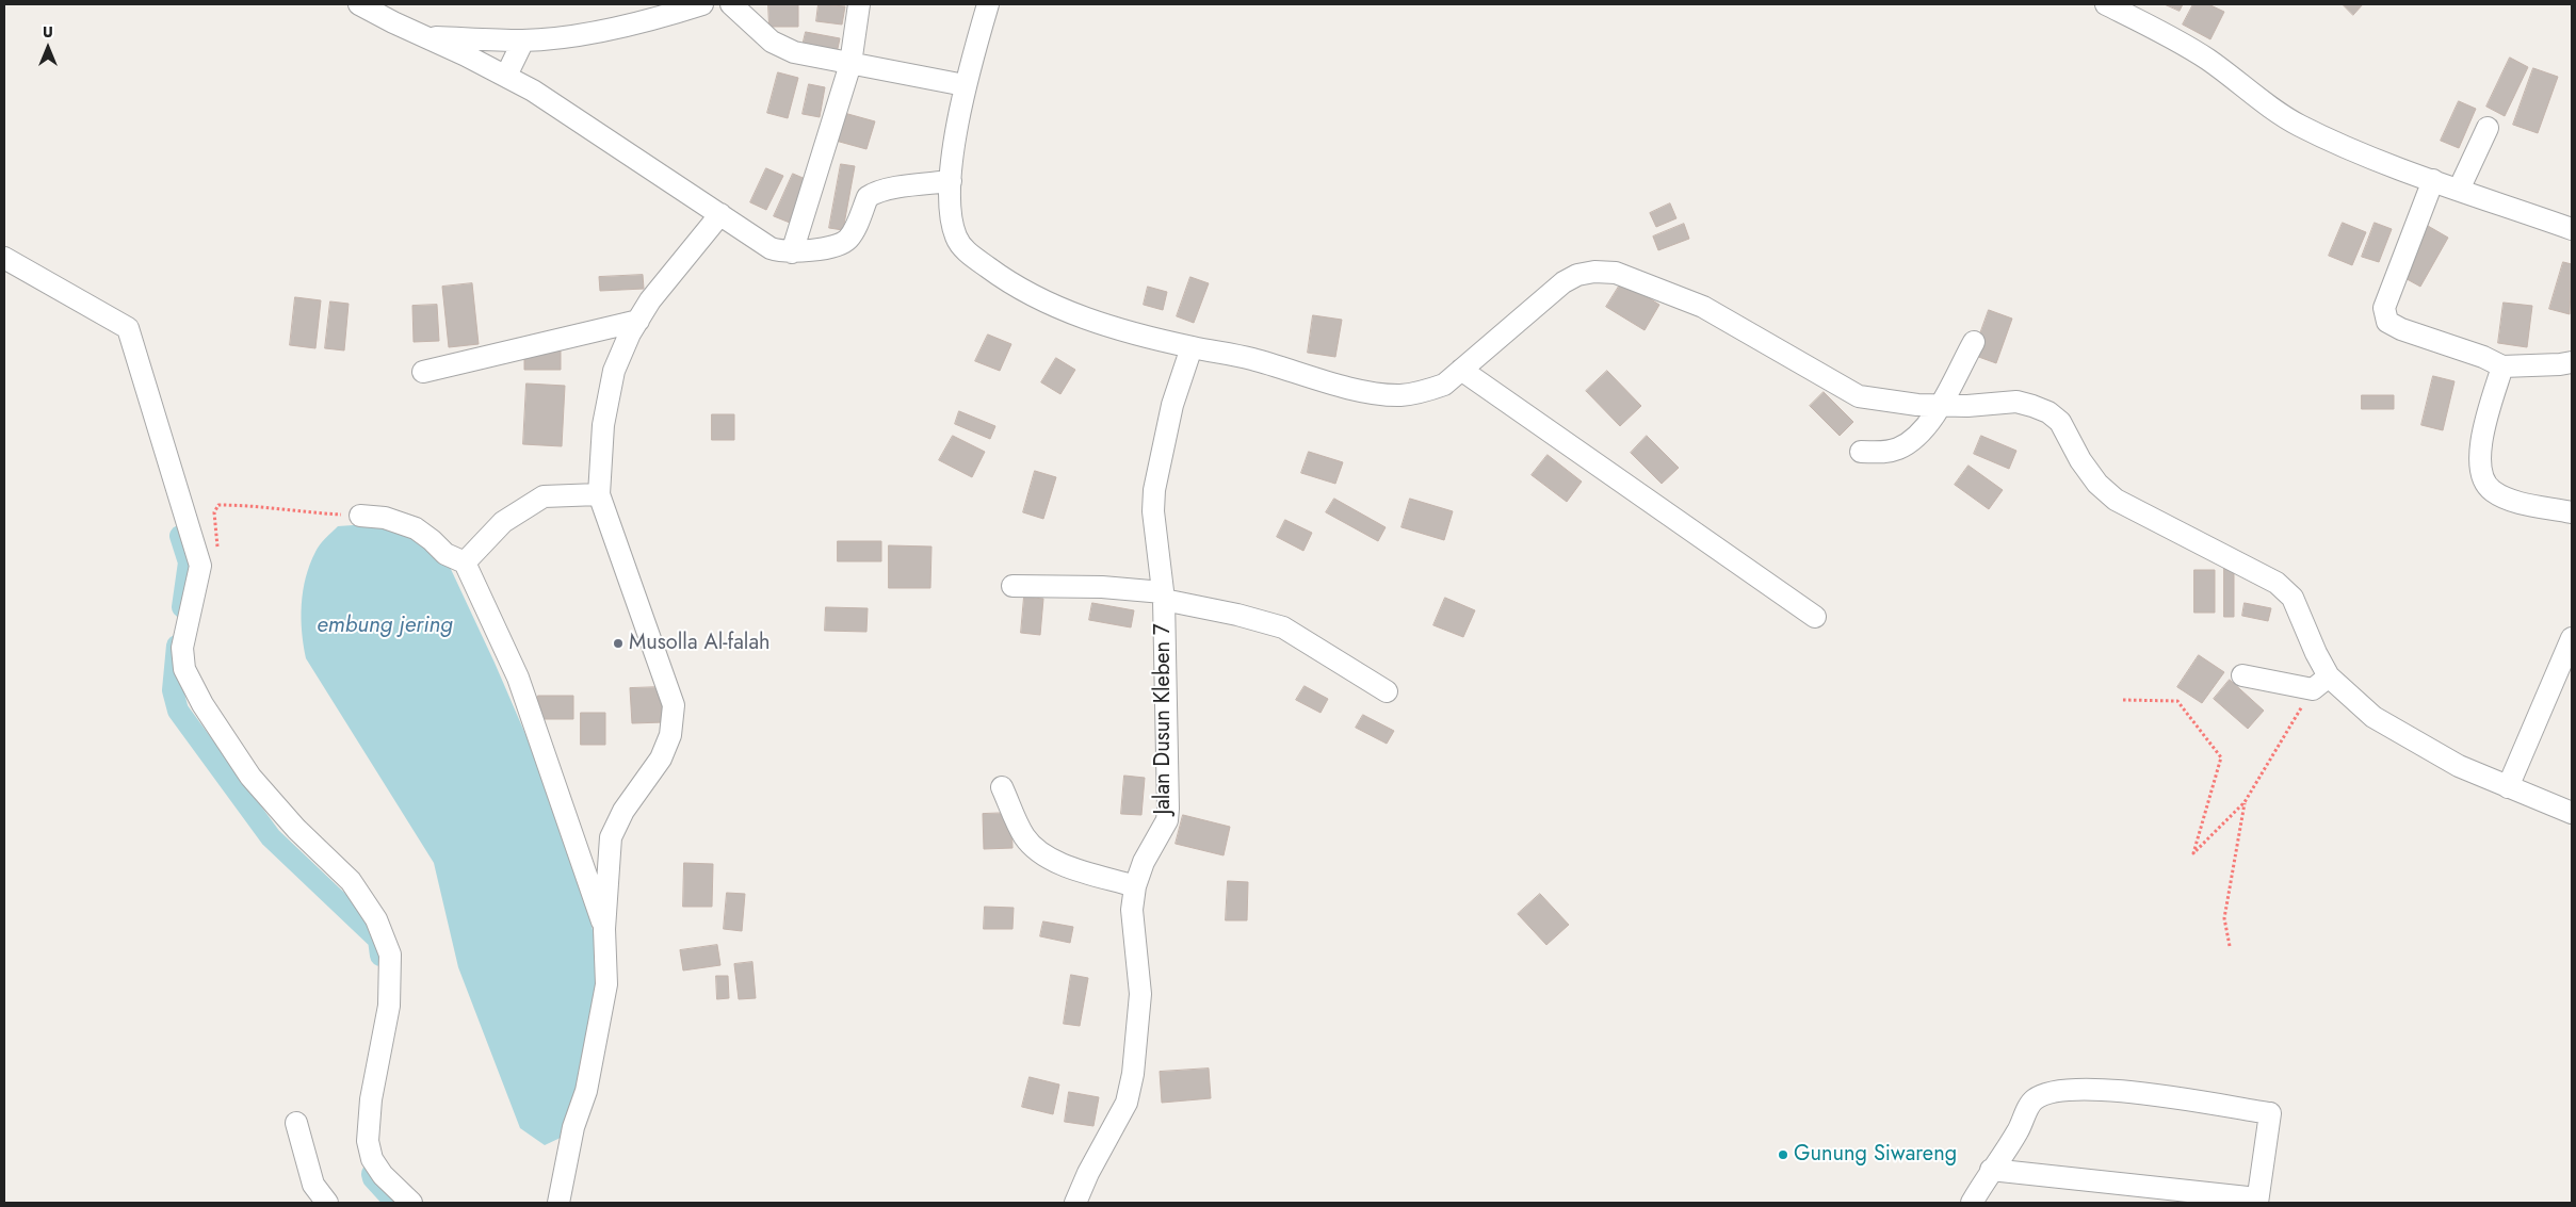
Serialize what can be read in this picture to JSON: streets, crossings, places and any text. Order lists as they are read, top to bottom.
{
  "streets": {
    "street": ["Jalan Dusun Kleben 7"]
  },
  "water": ["embung jering"],
  "places": ["Musolla Al-falah", "Gunung Siwareng"],
  "north": "top"
}
